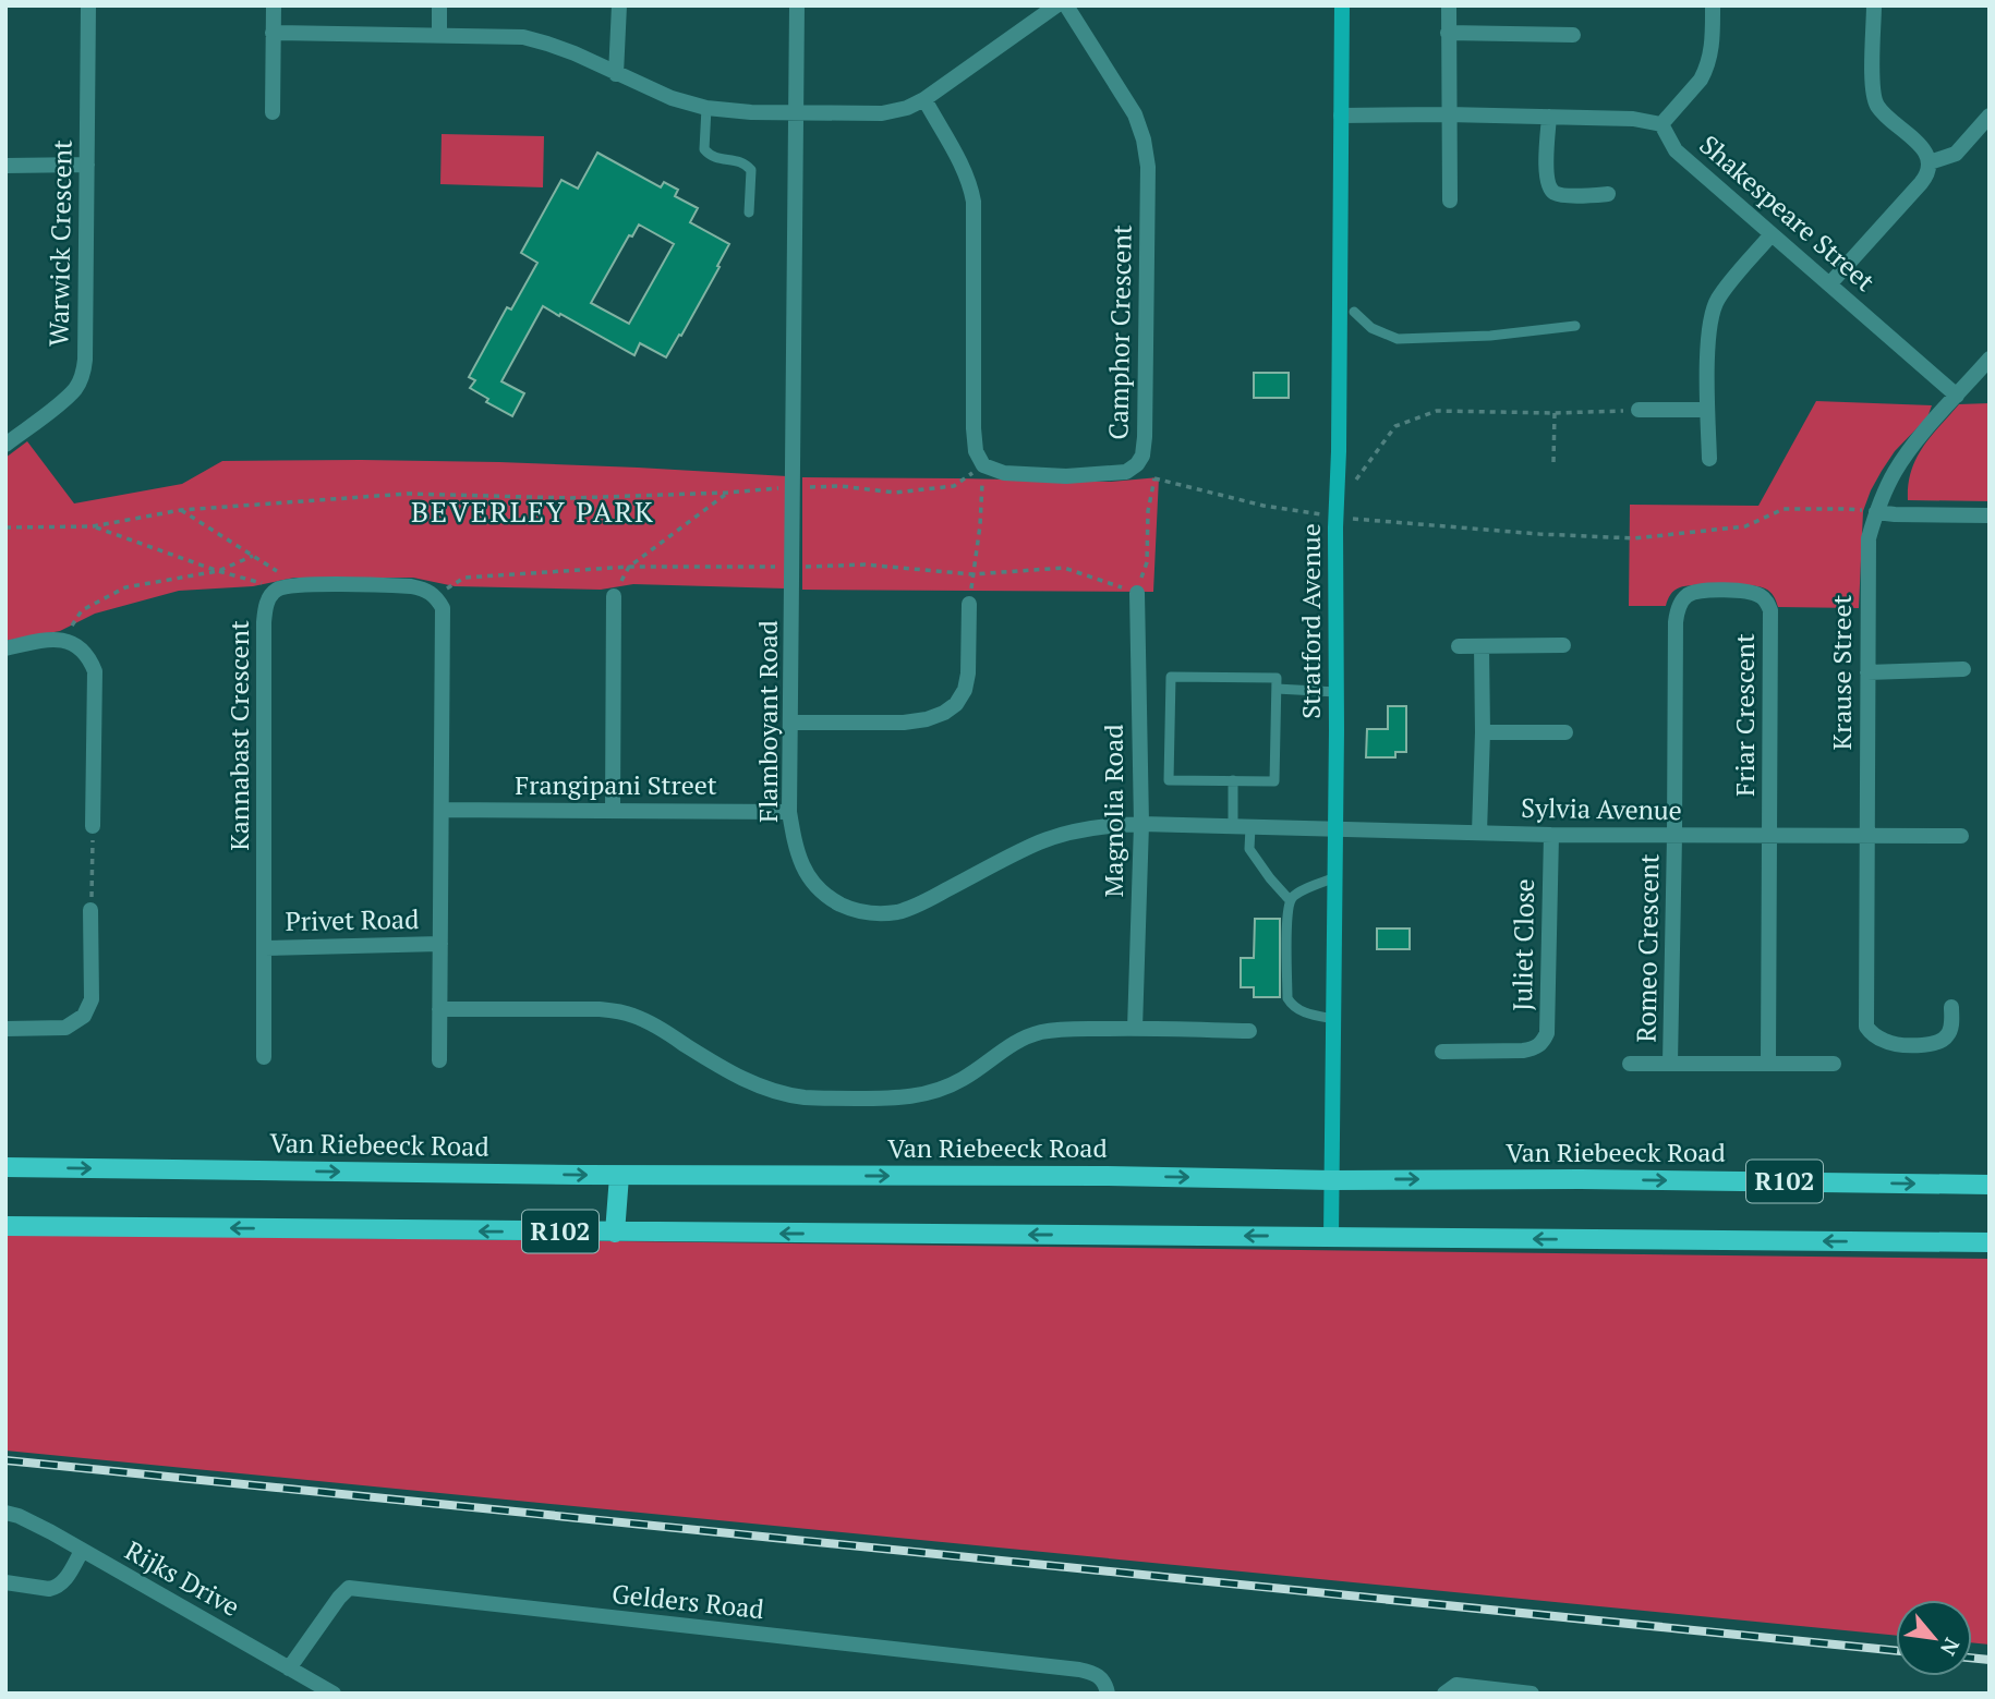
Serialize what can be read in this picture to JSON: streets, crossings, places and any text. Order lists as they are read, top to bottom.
{
  "streets": {
    "main road": ["Van Riebeeck Road", "R102"],
    "street": [
      "Shakespeare Street",
      "Warwick Crescent",
      "Camphor Crescent",
      "Stratford Avenue",
      "Krause Street",
      "Friar Crescent",
      "Flamboyant Road",
      "Kannabast Crescent",
      "Frangipani Street",
      "Sylvia Avenue",
      "Magnolia Road",
      "Privet Road",
      "Juliet Close",
      "Romeo Crescent",
      "Rijks Drive",
      "Gelders Road"
    ]
  },
  "crossings": [
    ["Shakespeare Street", "Krause Street"],
    ["Stratford Avenue", "Flamboyant Road"],
    ["Stratford Avenue", "Sylvia Avenue"],
    ["Stratford Avenue", "Van Riebeeck Road"],
    ["Stratford Avenue", "R102"],
    ["Krause Street", "Sylvia Avenue"],
    ["Friar Crescent", "Sylvia Avenue"],
    ["Friar Crescent", "Romeo Crescent"],
    ["Flamboyant Road", "Frangipani Street"],
    ["Flamboyant Road", "Sylvia Avenue"],
    ["Flamboyant Road", "Magnolia Road"],
    ["Kannabast Crescent", "Frangipani Street"],
    ["Kannabast Crescent", "Privet Road"],
    ["Sylvia Avenue", "Juliet Close"],
    ["Sylvia Avenue", "Romeo Crescent"],
    ["Rijks Drive", "Gelders Road"]
  ],
  "districts": ["BEVERLEY PARK"],
  "north": "bottom right"
}
